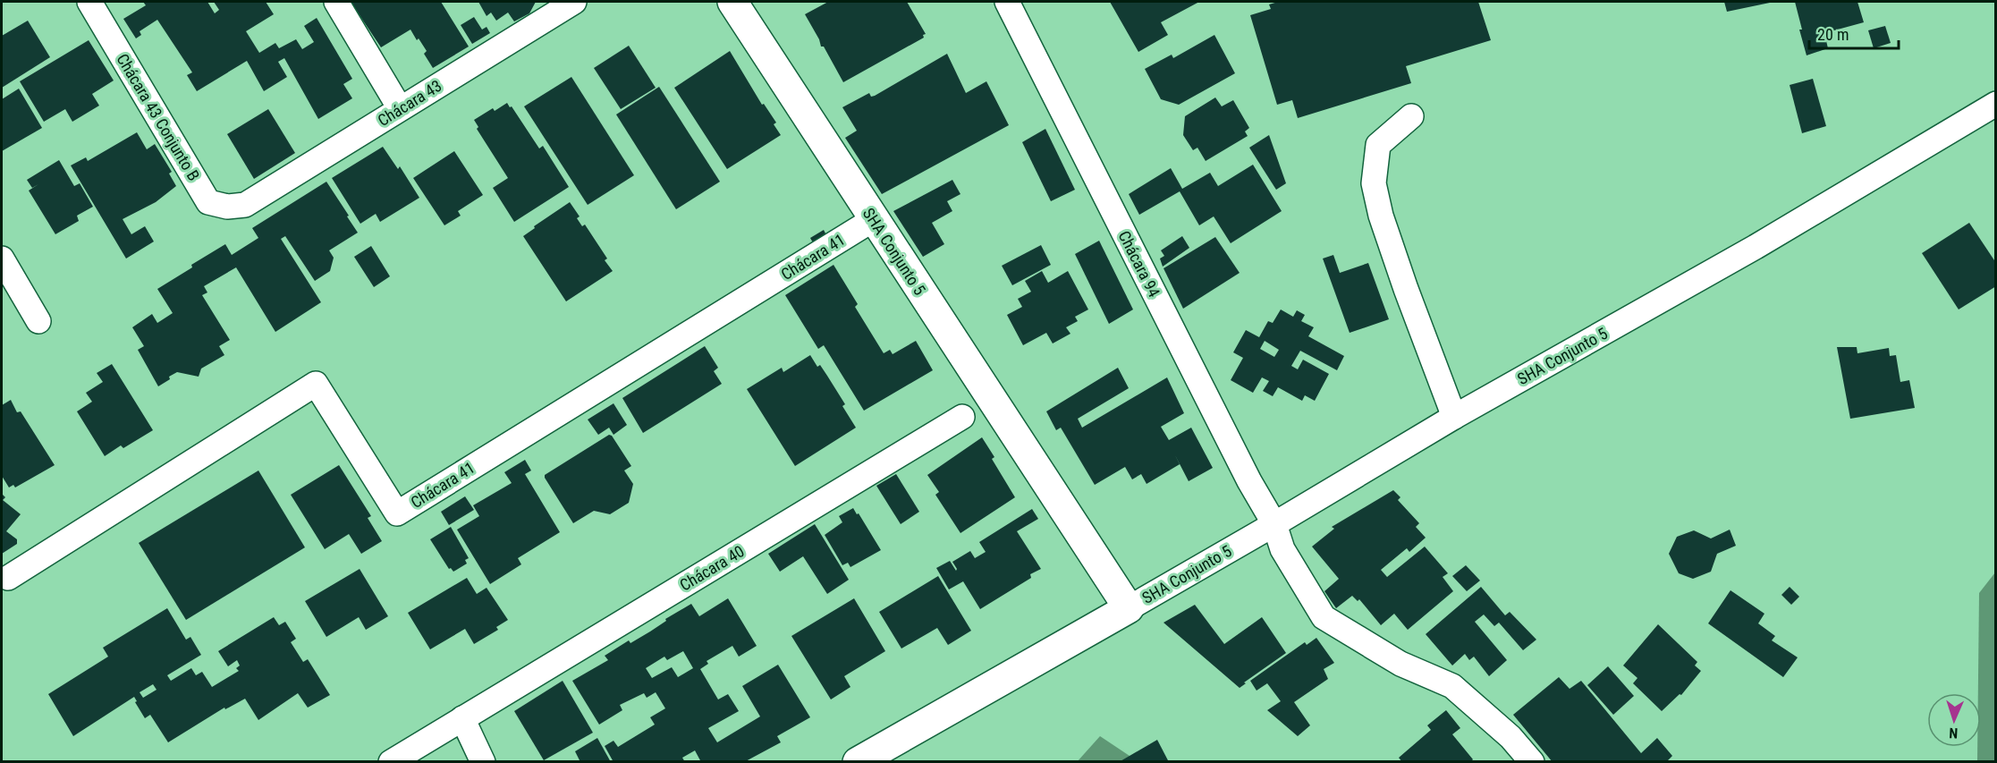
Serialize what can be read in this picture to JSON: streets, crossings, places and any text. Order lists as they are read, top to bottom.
{
  "streets": {
    "street": [
      "Chácara 43",
      "Chácara 43 Conjunto B",
      "SHA Conjunto 5",
      "Chácara 41",
      "Chácara 94",
      "Chácara 40"
    ]
  },
  "crossings": [
    ["Chácara 43", "Chácara 43 Conjunto B"],
    ["SHA Conjunto 5", "Chácara 41"],
    ["SHA Conjunto 5", "Chácara 94"]
  ],
  "scale_bar": "20 m",
  "north": "bottom"
}
